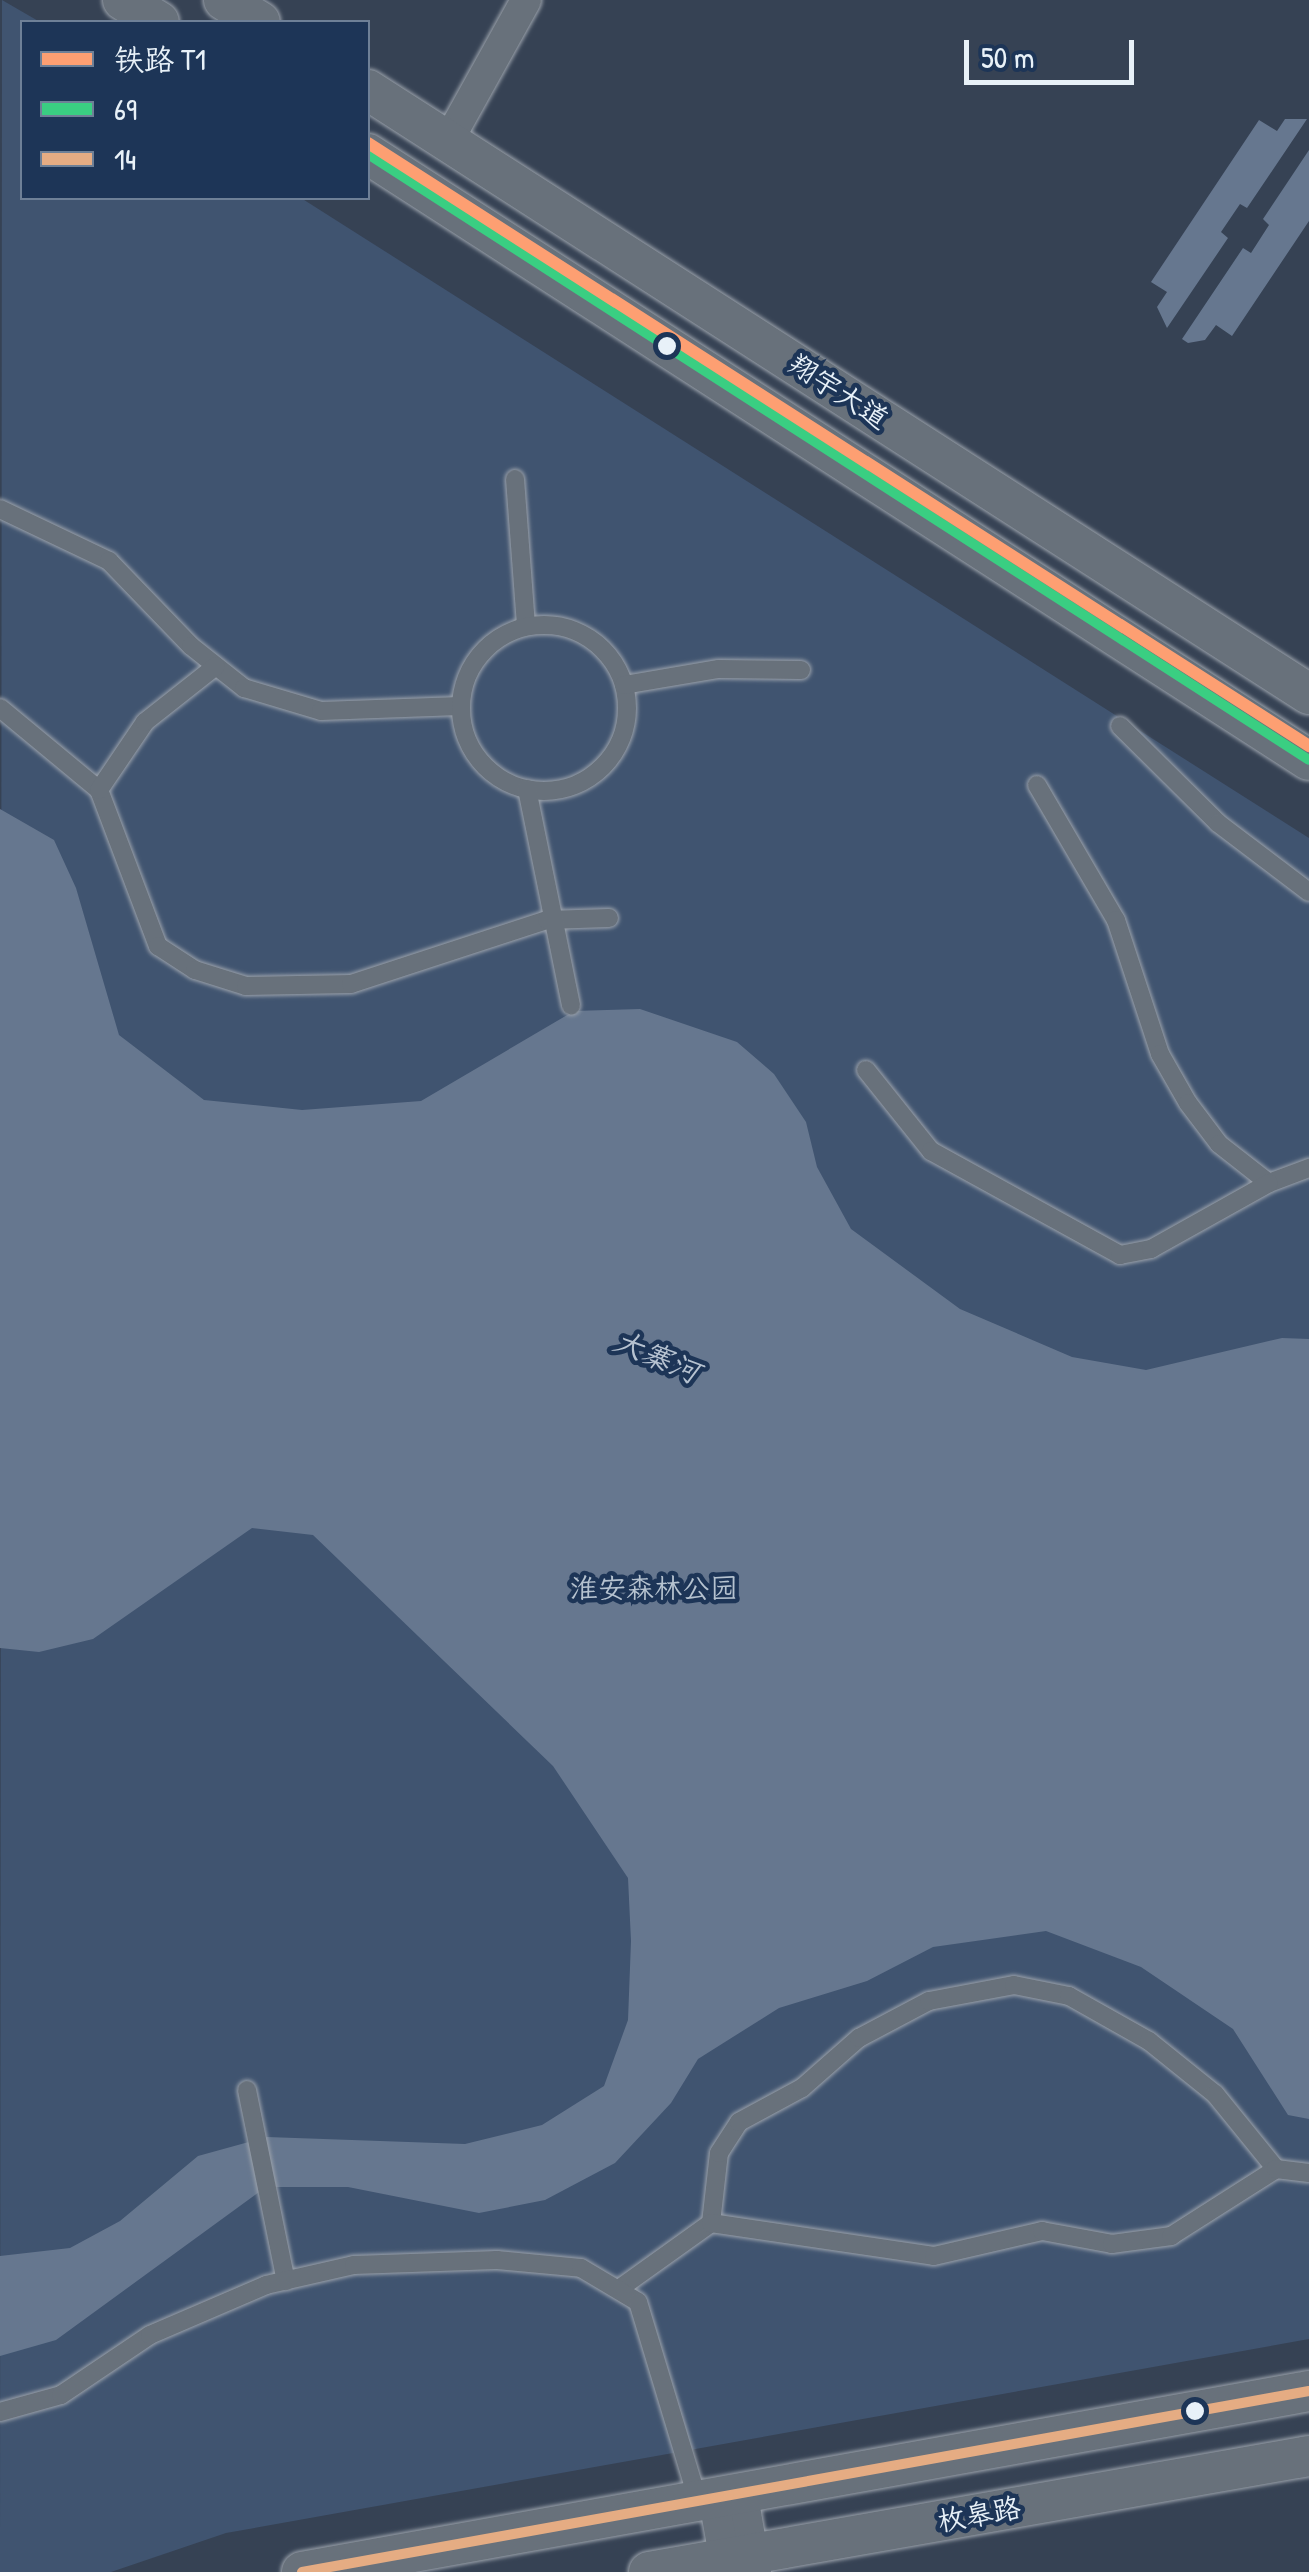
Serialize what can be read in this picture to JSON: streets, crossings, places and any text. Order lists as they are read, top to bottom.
{
  "streets": {
    "main road": ["翔宇大道", "枚皋路"]
  },
  "water": ["大寨河"],
  "parks": ["淮安森林公园"],
  "lines": ["rail line T1", "transit line 69", "transit line 14"],
  "legend": ["铁路 T1", "69", "14"],
  "scale_bar": "50 m"
}
